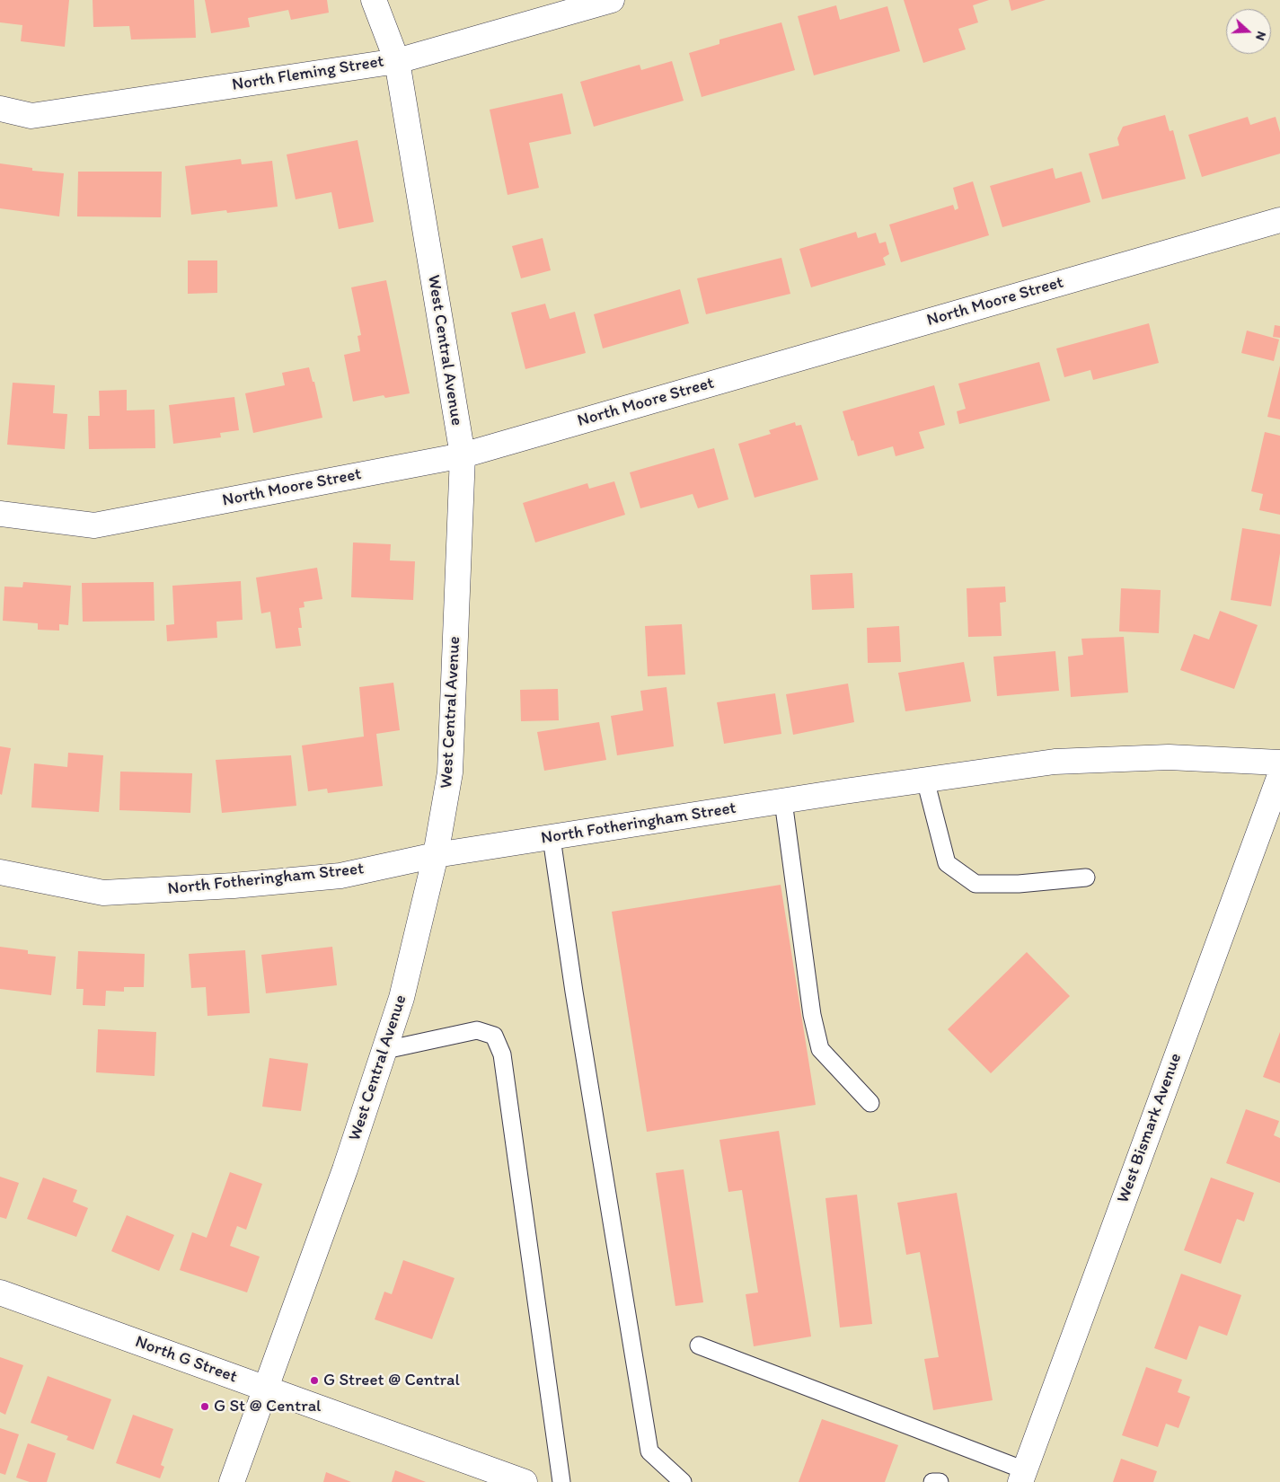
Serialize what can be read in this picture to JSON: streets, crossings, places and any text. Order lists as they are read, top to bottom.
{
  "streets": {
    "street": [
      "North Fleming Street",
      "North Moore Street",
      "West Central Avenue",
      "North Fotheringham Street",
      "West Bismark Avenue",
      "North G Street"
    ]
  },
  "crossings": [
    ["North Fleming Street", "West Central Avenue"],
    ["North Moore Street", "West Central Avenue"],
    ["West Central Avenue", "North Fotheringham Street"],
    ["West Central Avenue", "North G Street"]
  ],
  "places": ["G Street @ Central", "G St @ Central"],
  "north": "right"
}
